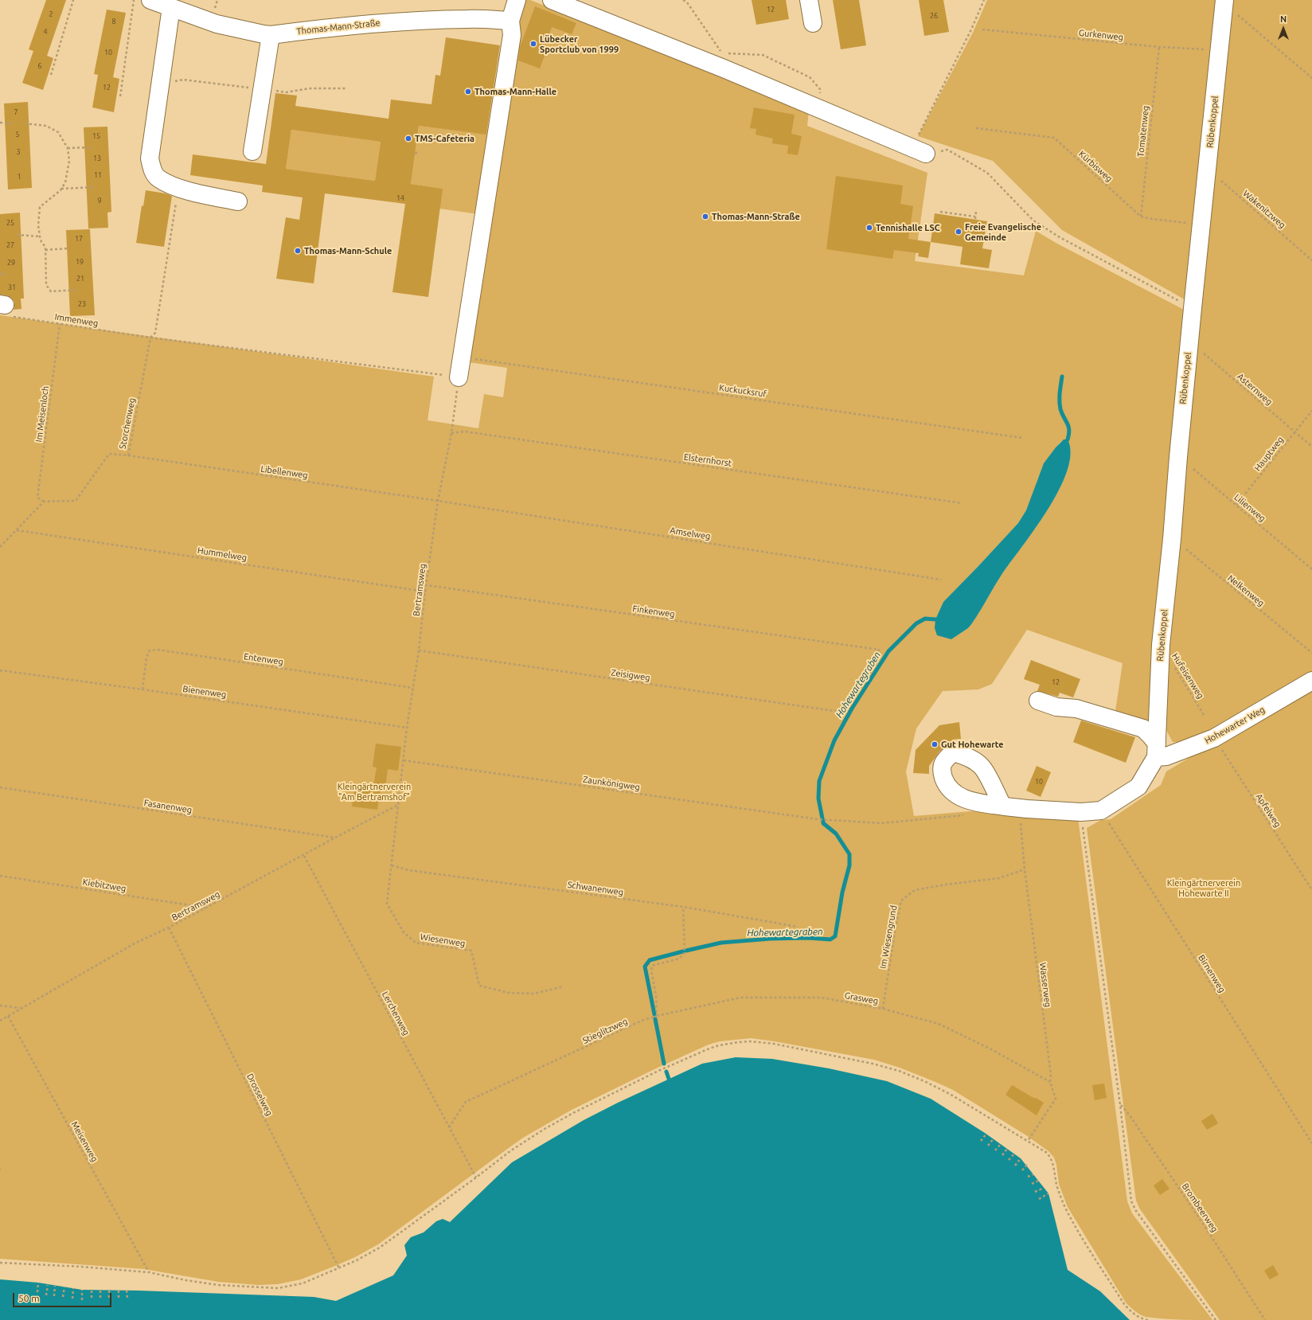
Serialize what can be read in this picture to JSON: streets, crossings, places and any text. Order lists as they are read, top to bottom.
{
  "streets": {
    "street": ["Thomas-Mann-Straße", "Rübenkoppel", "Hohewarter Weg"],
    "path": [
      "Gurkenweg",
      "Tomatenweg",
      "Kürbisweg",
      "Wakenitzweg",
      "Immenweg",
      "Asternweg",
      "Kuckucksruf",
      "Im Meisenloch",
      "Storchenweg",
      "Hauptweg",
      "Elsternhorst",
      "Libellenweg",
      "Lilienweg",
      "Amselweg",
      "Hummelweg",
      "Bertramsweg",
      "Nelkenweg",
      "Finkenweg",
      "Entenweg",
      "Zeisigweg",
      "Hufeisenweg",
      "Bienenweg",
      "Zaunkönigweg",
      "Fasanenweg",
      "Apfelweg",
      "Kiebitzweg",
      "Schwanenweg",
      "Im Wiesengrund",
      "Wiesenweg",
      "Birnenweg",
      "Wasserweg",
      "Grasweg",
      "Lerchenweg",
      "Stieglitzweg",
      "Drosselweg",
      "Meisenweg",
      "Brombeerweg"
    ]
  },
  "crossings": [
    ["Gurkenweg", "Rübenkoppel"],
    ["Gurkenweg", "Tomatenweg"],
    ["Rübenkoppel", "Wakenitzweg"],
    ["Rübenkoppel", "Asternweg"],
    ["Rübenkoppel", "Lilienweg"],
    ["Rübenkoppel", "Nelkenweg"],
    ["Rübenkoppel", "Hohewarter Weg"],
    ["Tomatenweg", "Kürbisweg"],
    ["Immenweg", "Im Meisenloch"],
    ["Immenweg", "Storchenweg"],
    ["Immenweg", "Bertramsweg"],
    ["Asternweg", "Hauptweg"],
    ["Im Meisenloch", "Storchenweg"],
    ["Storchenweg", "Libellenweg"],
    ["Hauptweg", "Lilienweg"],
    ["Elsternhorst", "Bertramsweg"],
    ["Libellenweg", "Amselweg"],
    ["Libellenweg", "Bertramsweg"],
    ["Amselweg", "Bertramsweg"],
    ["Hummelweg", "Bertramsweg"],
    ["Bertramsweg", "Finkenweg"],
    ["Bertramsweg", "Entenweg"],
    ["Bertramsweg", "Zeisigweg"],
    ["Bertramsweg", "Bienenweg"],
    ["Bertramsweg", "Zaunkönigweg"],
    ["Bertramsweg", "Fasanenweg"],
    ["Bertramsweg", "Kiebitzweg"],
    ["Bertramsweg", "Schwanenweg"],
    ["Bertramsweg", "Wiesenweg"],
    ["Bertramsweg", "Lerchenweg"],
    ["Bertramsweg", "Drosselweg"],
    ["Bertramsweg", "Meisenweg"],
    ["Finkenweg", "Zeisigweg"],
    ["Entenweg", "Bienenweg"],
    ["Hohewarter Weg", "Apfelweg"],
    ["Schwanenweg", "Wiesenweg"],
    ["Im Wiesengrund", "Wasserweg"],
    ["Im Wiesengrund", "Grasweg"],
    ["Wasserweg", "Grasweg"],
    ["Grasweg", "Stieglitzweg"],
    ["Lerchenweg", "Stieglitzweg"]
  ],
  "water": ["Hohewartegraben"],
  "parks": ["Kleingärtnerverein \"Am Bertramshof\"", "Kleingärtnerverein Hohewarte II"],
  "places": [
    "Lübecker Sportclub von 1999",
    "Thomas-Mann-Halle",
    "TMS-Cafeteria",
    "Thomas-Mann-Straße",
    "Tennishalle LSC",
    "Freie Evangelische Gemeinde",
    "Thomas-Mann-Schule",
    "Gut Hohewarte"
  ],
  "house_numbers": [
    "12",
    "2",
    "26",
    "8",
    "4",
    "10",
    "6",
    "12",
    "7",
    "5",
    "15",
    "3",
    "13",
    "11",
    "1",
    "14",
    "9",
    "25",
    "17",
    "27",
    "19",
    "29",
    "21",
    "31",
    "23",
    "12",
    "10"
  ],
  "scale_bar": "50 m",
  "north": "top"
}
